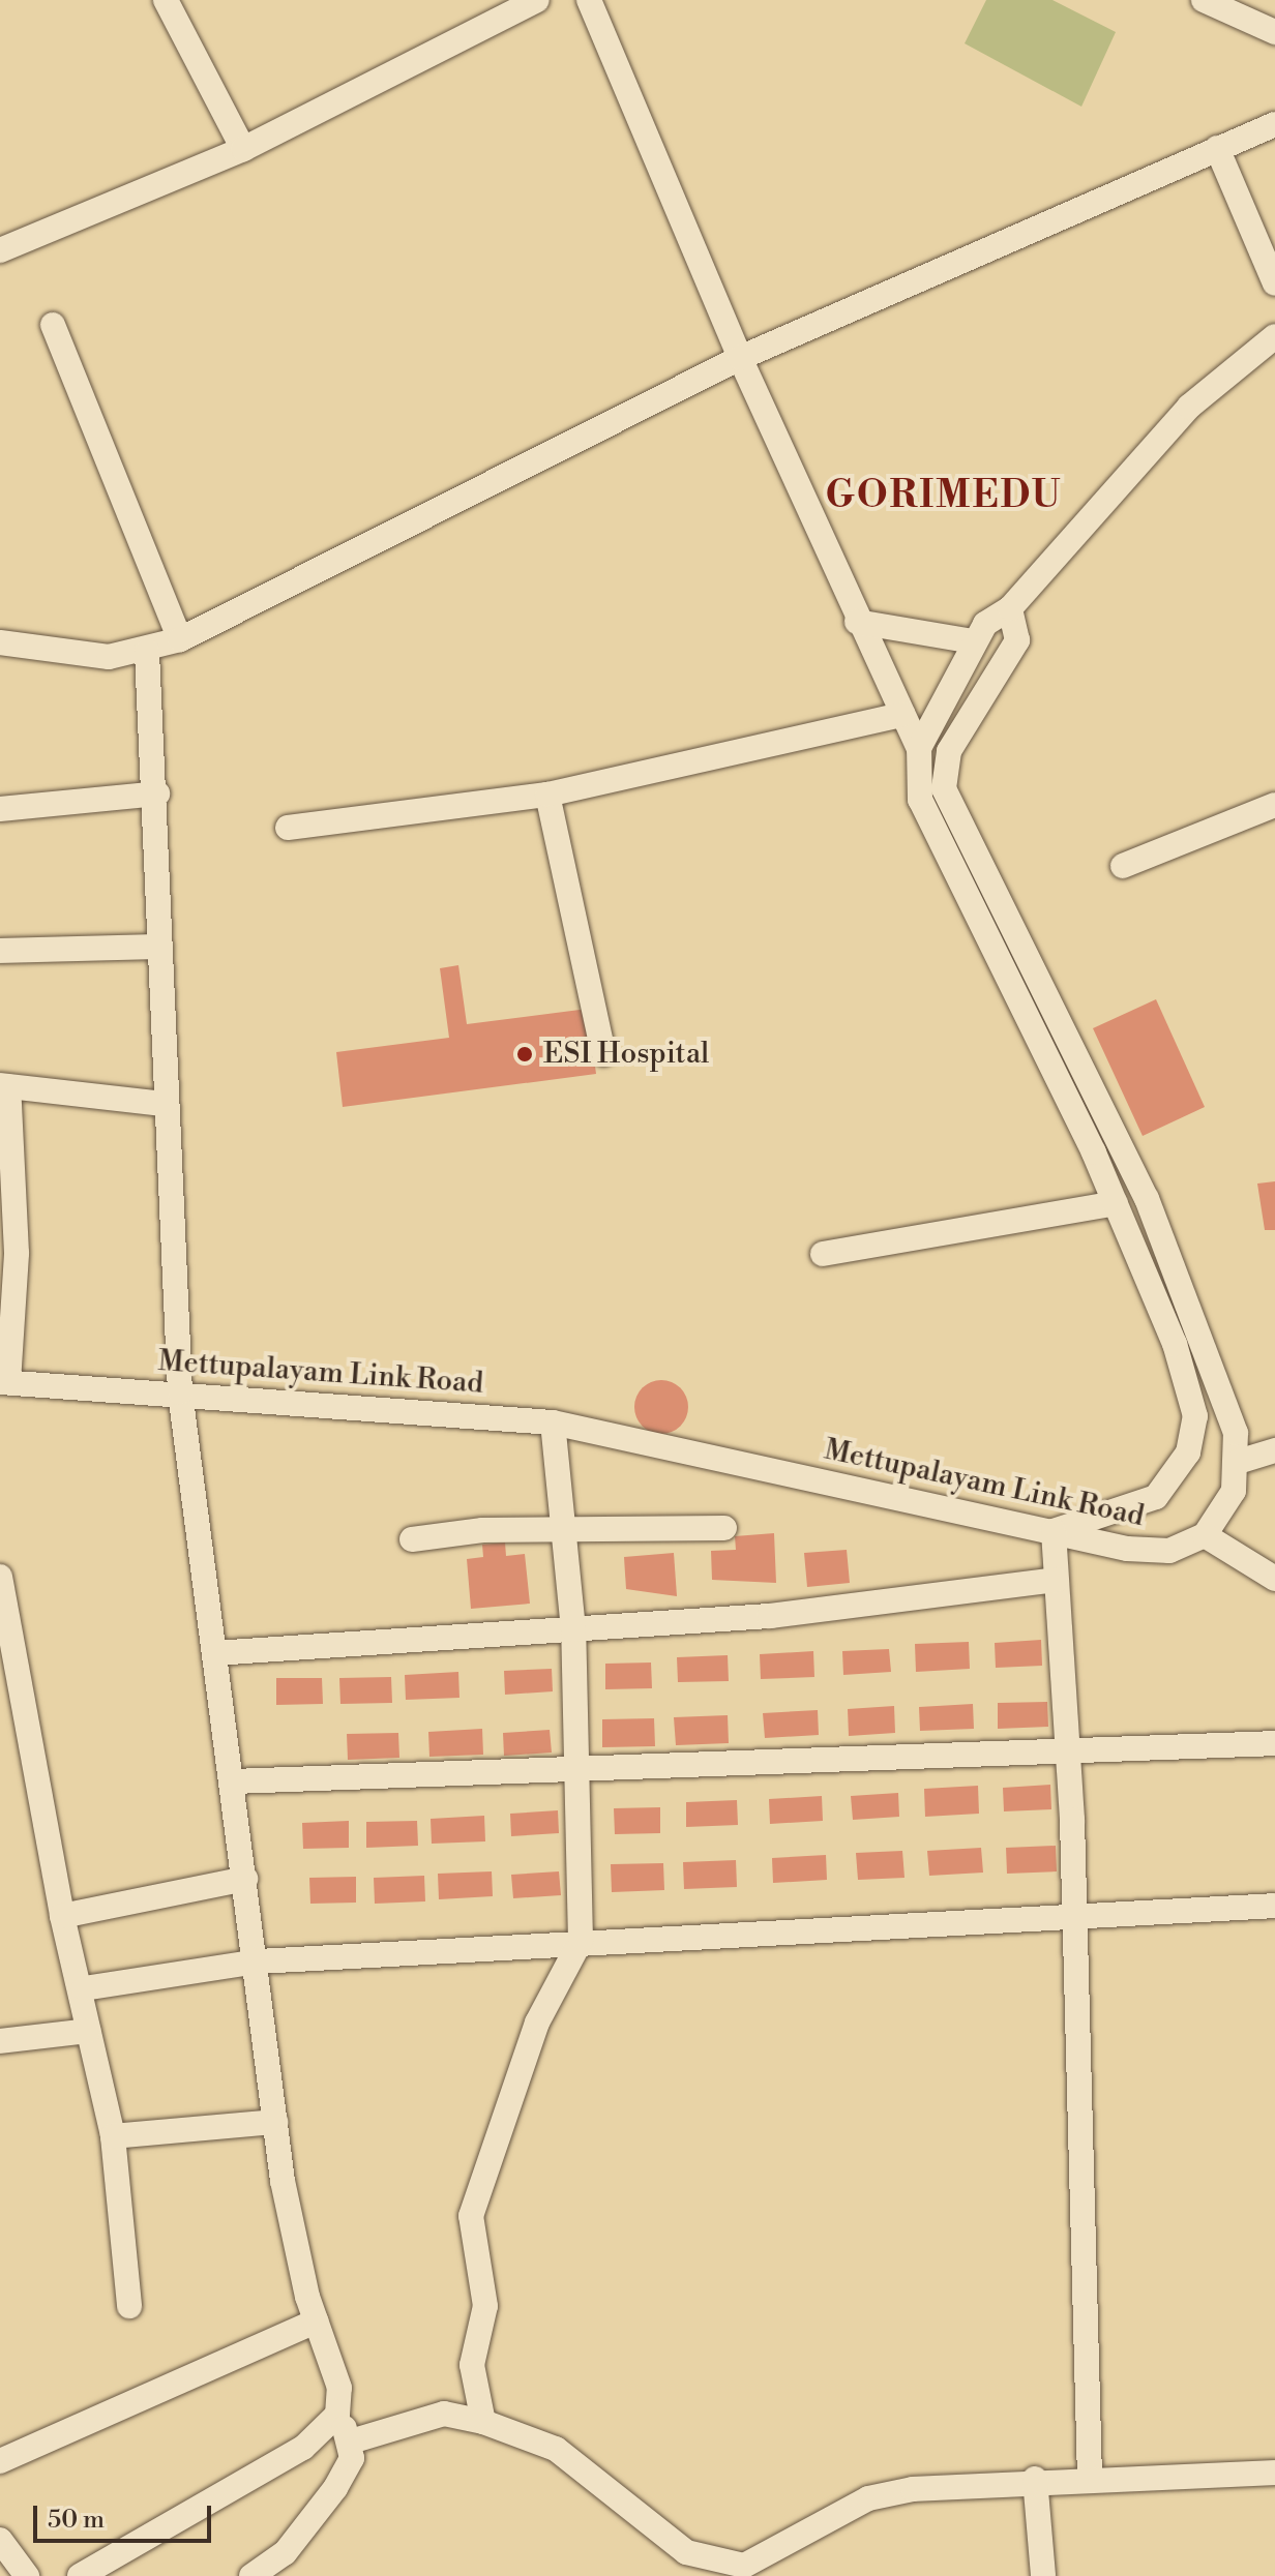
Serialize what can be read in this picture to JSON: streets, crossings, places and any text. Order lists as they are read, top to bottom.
{
  "streets": {
    "street": ["Mettupalayam Link Road"]
  },
  "districts": ["GORIMEDU"],
  "places": ["ESI Hospital"],
  "scale_bar": "50 m"
}
